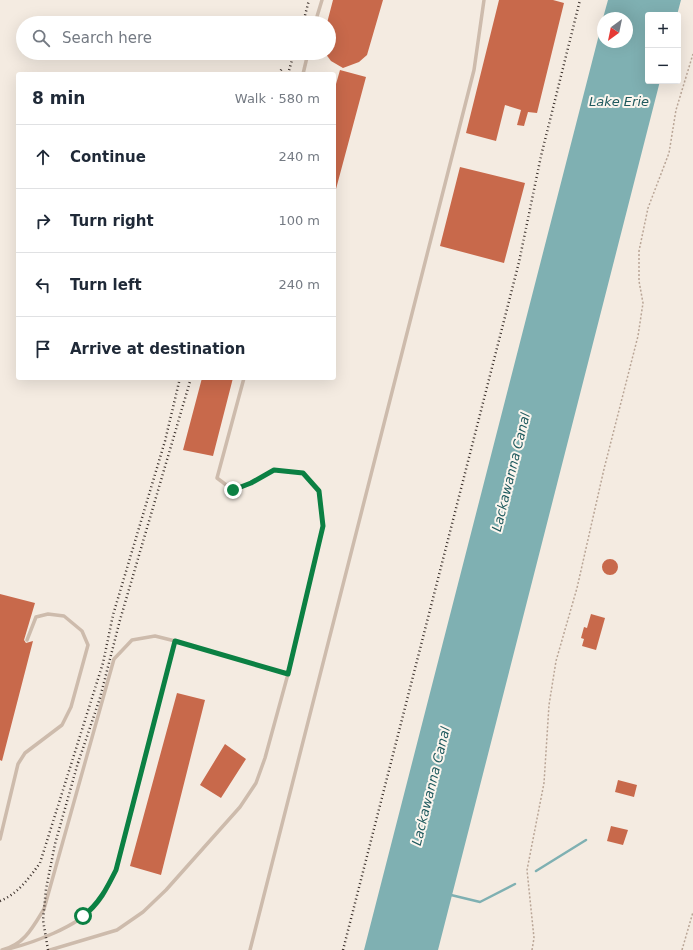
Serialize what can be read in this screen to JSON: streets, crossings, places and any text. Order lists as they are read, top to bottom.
{
  "water": ["Lake Erie", "Lackawanna Canal"],
  "north": "bottom left",
  "page": {
    "map_buttons": ["+", "−"],
    "search": "Search here",
    "heading": ["8 min", "Walk · 580 m"],
    "list": [
      ["Continue", "240 m"],
      ["Turn right", "100 m"],
      ["Turn left", "240 m"],
      "Arrive at destination"
    ]
  }
}
